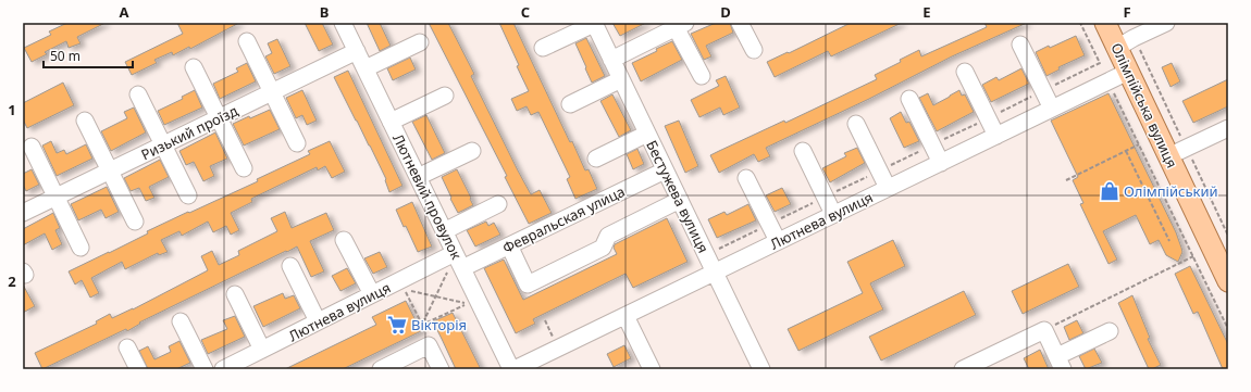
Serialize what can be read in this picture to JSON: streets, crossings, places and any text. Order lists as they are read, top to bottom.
{
  "streets": {
    "main road": ["Олімпійська вулиця"],
    "street": [
      "Ризький проїзд",
      "Лютневий провулок",
      "Бестужева вулиця",
      "Февральская улица",
      "Лютнева вулиця"
    ]
  },
  "crossings": [
    ["Олімпійська вулиця", "Лютнева вулиця"],
    ["Ризький проїзд", "Лютневий провулок"],
    ["Лютневий провулок", "Февральская улица"],
    ["Лютневий провулок", "Лютнева вулиця"],
    ["Бестужева вулиця", "Февральская улица"],
    ["Бестужева вулиця", "Лютнева вулиця"],
    ["Февральская улица", "Лютнева вулиця"]
  ],
  "places": {
    "shop": ["Олімпійський"],
    "supermarket": ["Вікторія"]
  },
  "scale_bar": "50 m",
  "grid": {
    "columns": [
      "A",
      "B",
      "C",
      "D",
      "E",
      "F"
    ],
    "rows": ["1", "2"]
  }
}
